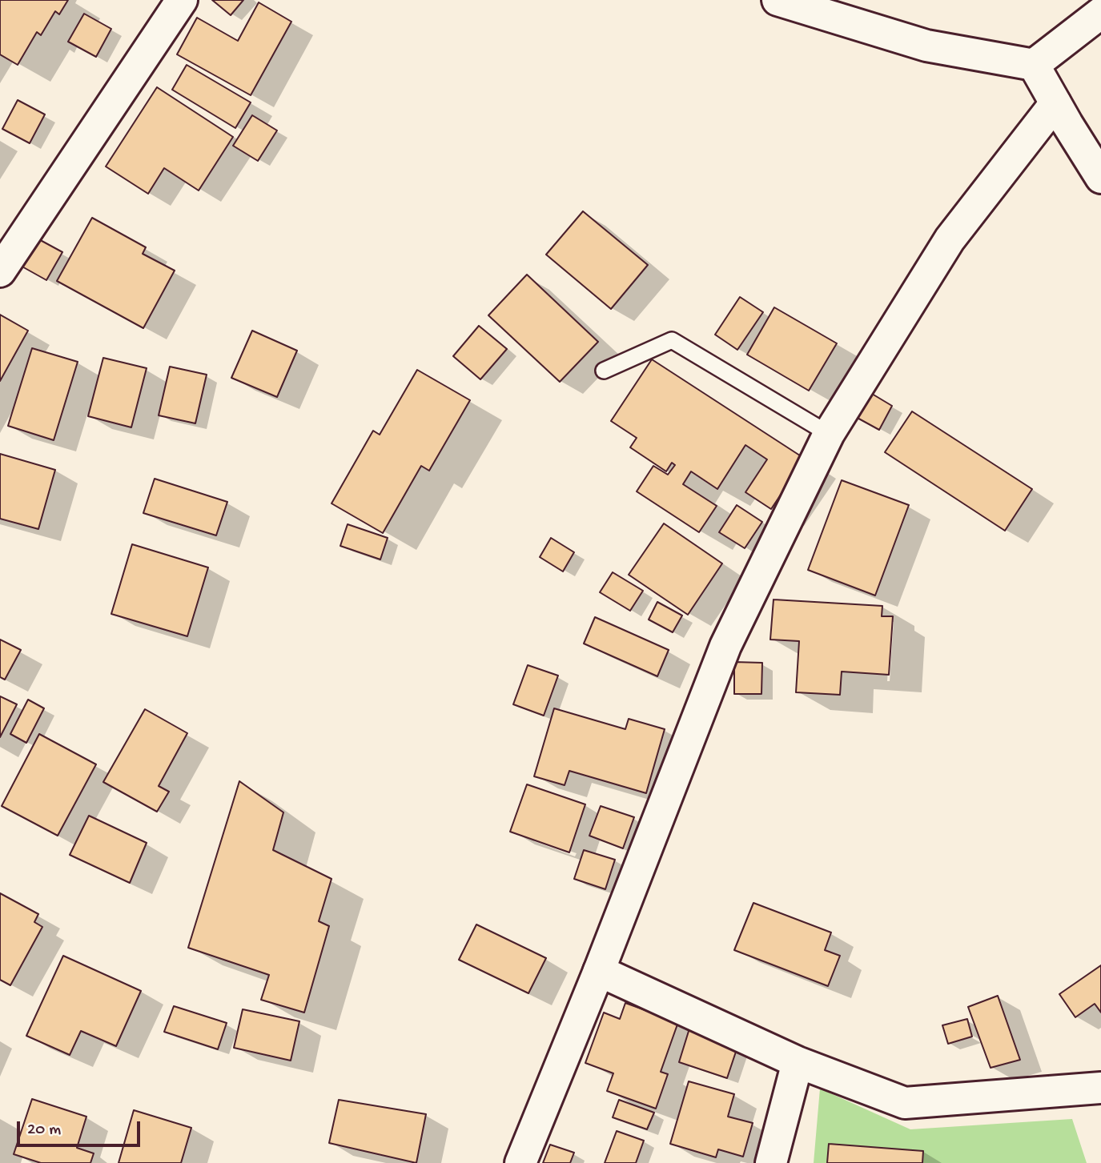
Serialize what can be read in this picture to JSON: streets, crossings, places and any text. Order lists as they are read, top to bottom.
{
  "scale_bar": "20 m"
}
